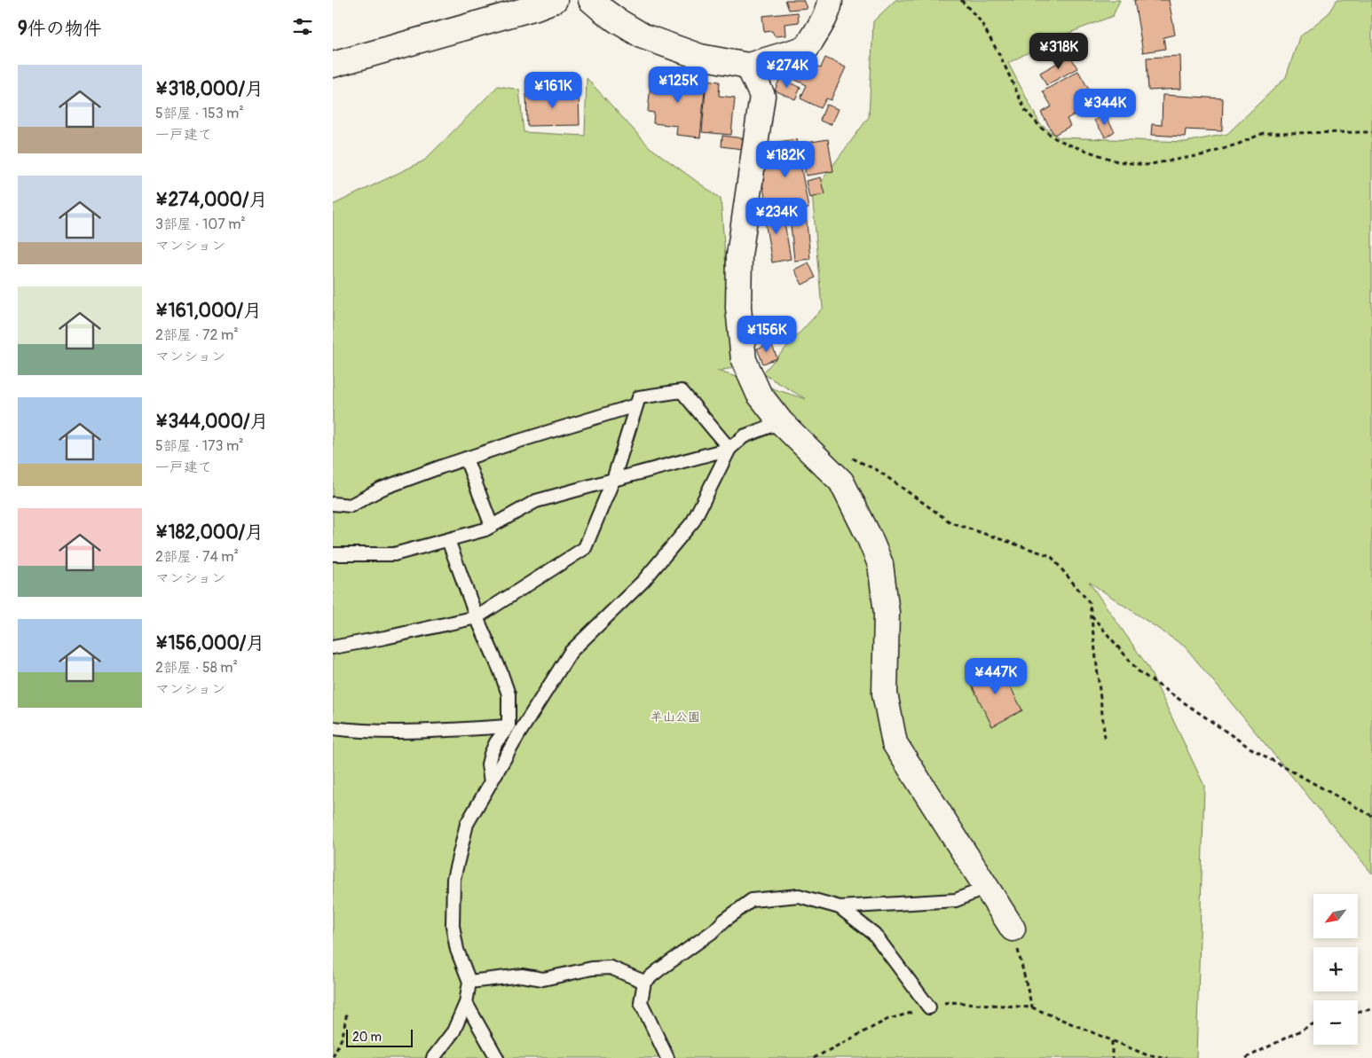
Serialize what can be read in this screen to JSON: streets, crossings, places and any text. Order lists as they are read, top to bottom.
{
  "parks": ["羊山公園"],
  "scale_bar": "20 m",
  "north": "bottom left",
  "page": {
    "heading": "9件の物件",
    "price": [
      "¥318K",
      "¥274K",
      "¥125K",
      "¥161K",
      "¥344K",
      "¥182K",
      "¥234K",
      "¥156K",
      "¥447K"
    ],
    "list": [
      {
        "name": "¥318,000/月",
        "note": "5部屋 · 153 m² · 一戸建て"
      },
      {
        "name": "¥274,000/月",
        "note": "3部屋 · 107 m² · マンション"
      },
      {
        "name": "¥161,000/月",
        "note": "2部屋 · 72 m² · マンション"
      },
      {
        "name": "¥344,000/月",
        "note": "5部屋 · 173 m² · 一戸建て"
      },
      {
        "name": "¥182,000/月",
        "note": "2部屋 · 74 m² · マンション"
      },
      {
        "name": "¥156,000/月",
        "note": "2部屋 · 58 m² · マンション"
      }
    ],
    "map_buttons": ["+", "−"],
    "scale": "20 m"
  }
}
